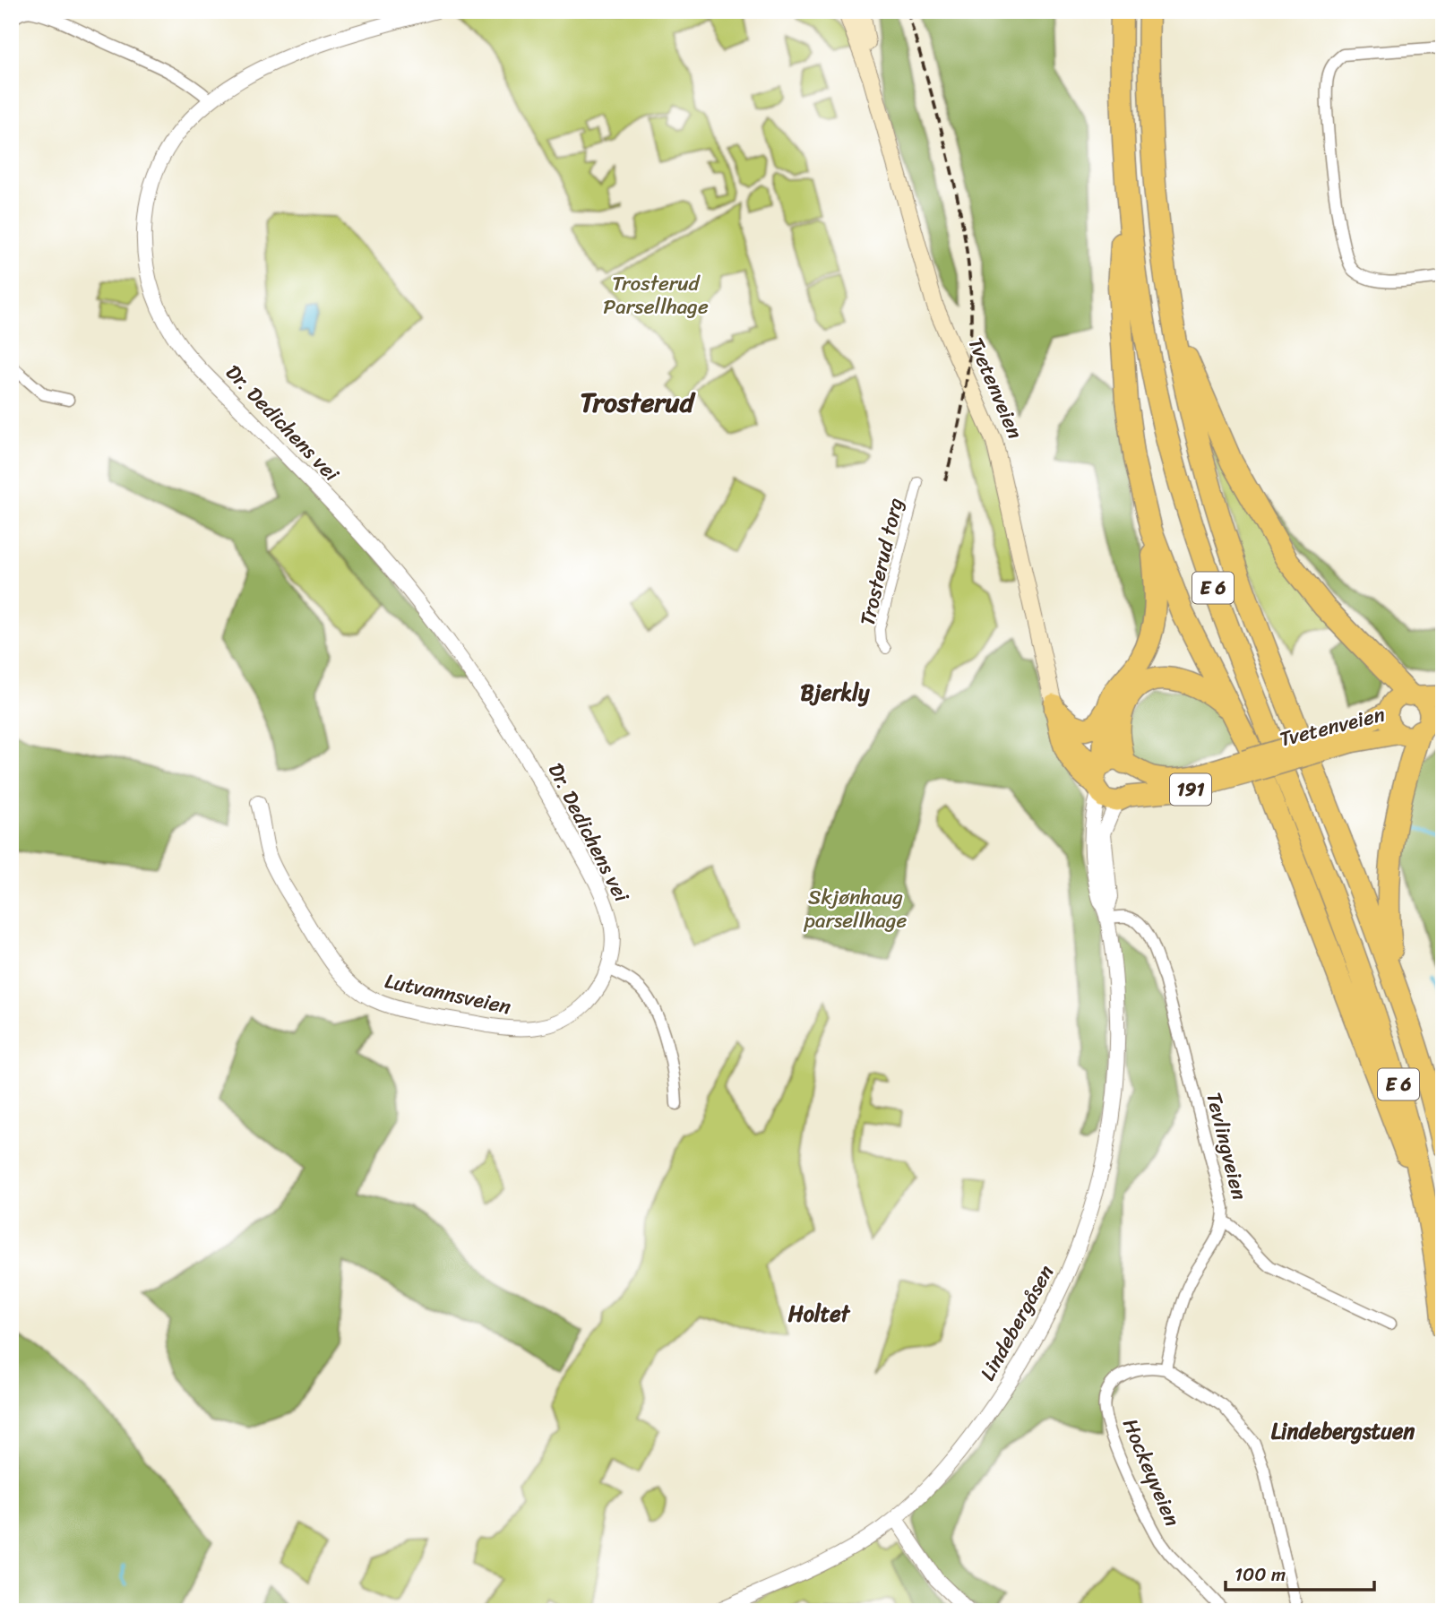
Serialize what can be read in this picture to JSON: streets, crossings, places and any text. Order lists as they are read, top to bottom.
{
  "streets": {
    "highway": ["Tvetenveien", "E 6", "191"],
    "street": [
      "Dr. Dedichens vei",
      "Trosterud torg",
      "Lutvannsveien",
      "Tevlingveien",
      "Lindebergåsen",
      "Hockeyveien"
    ]
  },
  "crossings": [
    ["Tvetenveien", "191"],
    ["Tvetenveien", "Lindebergåsen"],
    ["Dr. Dedichens vei", "Lutvannsveien"],
    ["Tevlingveien", "Lindebergåsen"]
  ],
  "districts": [
    "Trosterud",
    "Bjerkly",
    "Holtet",
    "Lindebergstuen"
  ],
  "parks": ["Trosterud Parsellhage", "Skjønhaug parsellhage"],
  "scale_bar": "100 m"
}
